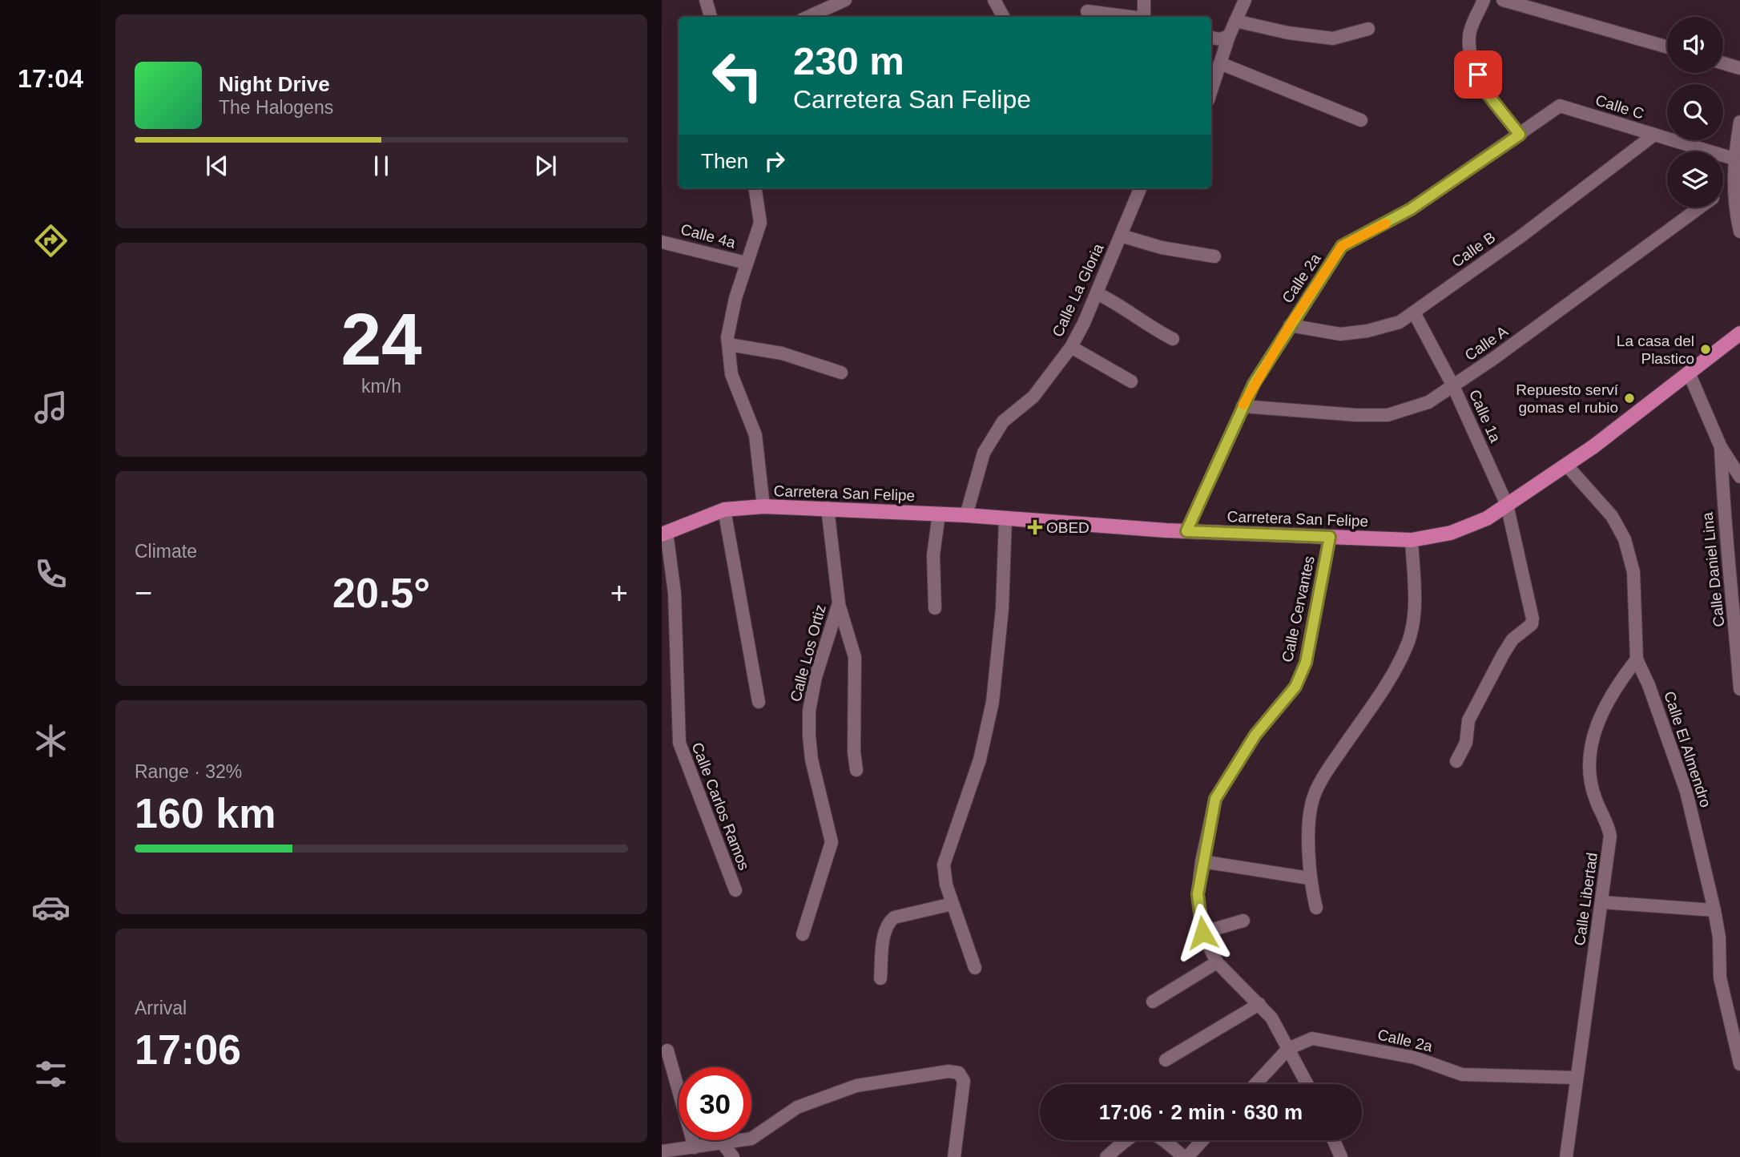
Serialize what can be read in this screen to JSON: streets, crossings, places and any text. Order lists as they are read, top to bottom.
{
  "streets": {
    "main road": ["Carretera San Felipe"],
    "street": [
      "Calle C",
      "Calle 4a",
      "Calle B",
      "Calle 2a",
      "Calle La Gloria",
      "Calle A",
      "Calle 1a",
      "Calle Daniel Lina",
      "Calle Cervantes",
      "Calle Los Ortiz",
      "Calle El Almendro",
      "Calle Carlos Ramos",
      "Calle Libertad"
    ]
  },
  "crossings": [
    ["Calle C", "Calle B"],
    ["Calle C", "Calle 2a"],
    ["Calle B", "Calle 2a"],
    ["Calle B", "Calle 1a"],
    ["Calle 2a", "Calle A"],
    ["Calle 2a", "Carretera San Felipe"],
    ["Calle 2a", "Calle Cervantes"],
    ["Calle 2a", "Calle Libertad"],
    ["Calle La Gloria", "Carretera San Felipe"],
    ["Calle A", "Calle 1a"],
    ["Calle 1a", "Carretera San Felipe"],
    ["Carretera San Felipe", "Calle Cervantes"],
    ["Carretera San Felipe", "Calle Los Ortiz"],
    ["Carretera San Felipe", "Calle El Almendro"],
    ["Carretera San Felipe", "Calle Carlos Ramos"],
    ["Calle El Almendro", "Calle Libertad"]
  ],
  "places": {
    "other": ["La casa del Plastico", "Repuesto serví gomas el rubio"],
    "health": ["OBED"]
  },
  "page": {
    "tabs": "17:04",
    "turn": ["230 m", "Carretera San Felipe"],
    "song": ["Night Drive", "The Halogens"],
    "then": "Then",
    "tile": [
      ["24", "km/h"],
      "Climate",
      ["Range · 32%", "160 km"],
      ["Arrival", "17:06"]
    ],
    "heat": ["−", "20.5°", "+"],
    "limit": "30",
    "trip": "17:06 · 2 min · 630 m"
  }
}
